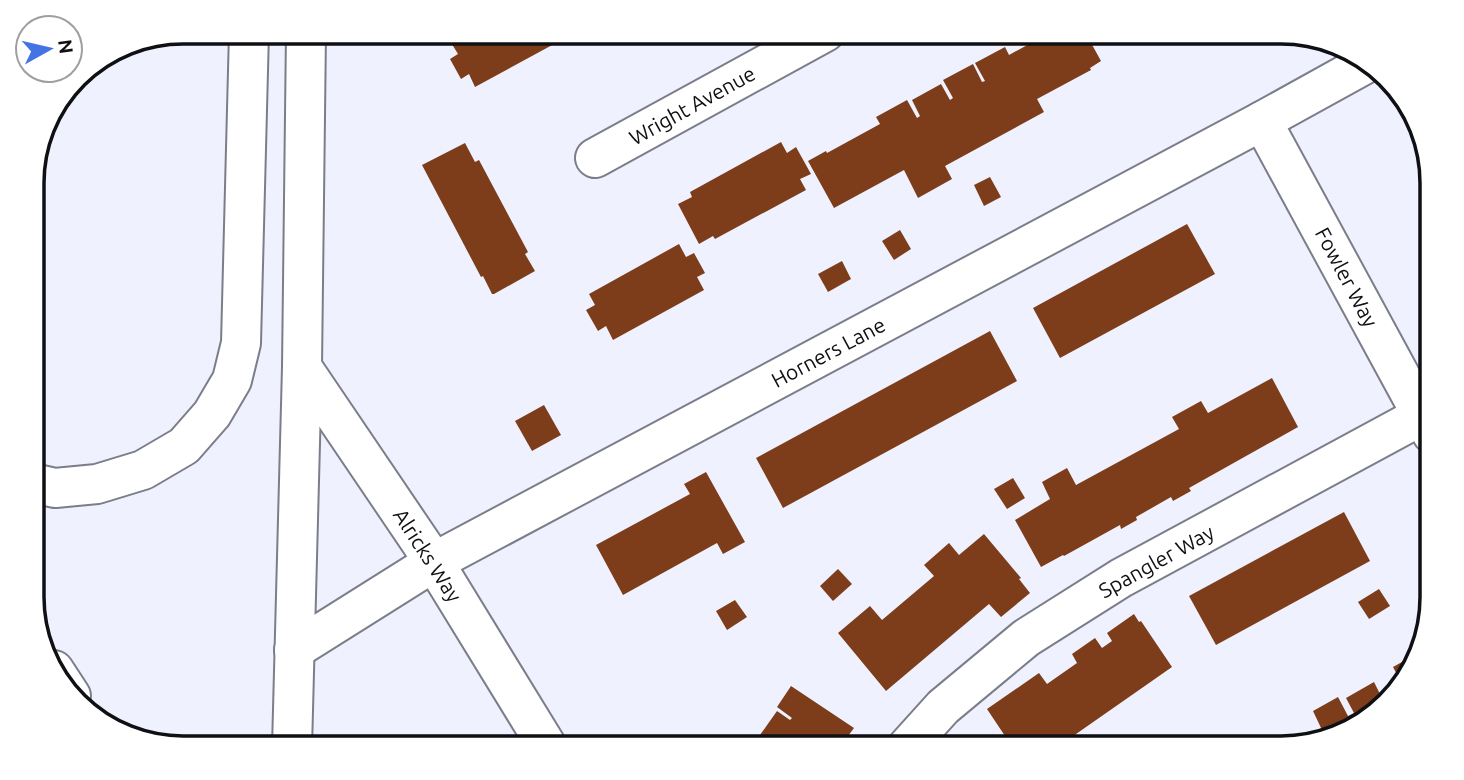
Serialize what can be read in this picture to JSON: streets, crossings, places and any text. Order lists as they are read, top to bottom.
{
  "streets": {
    "street": [
      "Wright Avenue",
      "Fowler Way",
      "Horners Lane",
      "Alricks Way",
      "Spangler Way"
    ]
  },
  "crossings": [
    ["Fowler Way", "Horners Lane"],
    ["Horners Lane", "Alricks Way"]
  ],
  "north": "right"
}
